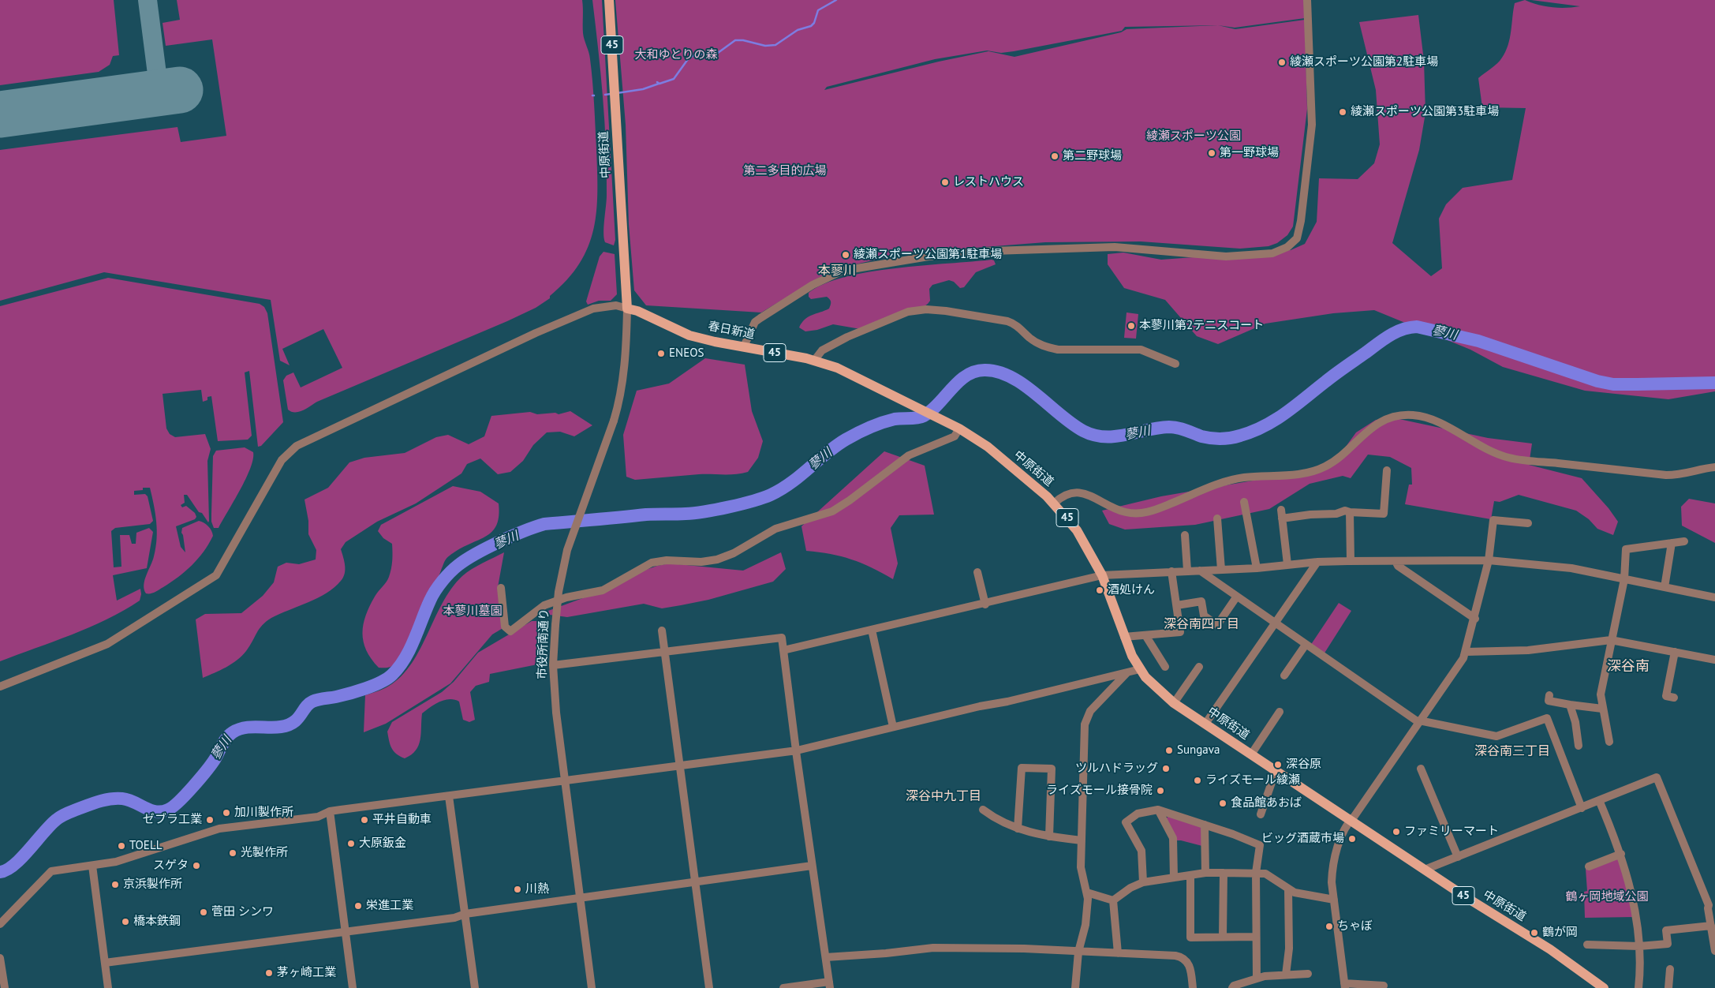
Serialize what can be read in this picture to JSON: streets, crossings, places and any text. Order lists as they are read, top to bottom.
{
  "streets": {
    "main road": ["45", "中原街道", "春日新道"],
    "street": ["市役所南通り"]
  },
  "crossings": [
    ["中原街道", "春日新道"],
    ["中原街道", "市役所南通り"],
    ["春日新道", "市役所南通り"]
  ],
  "districts": [
    "本蓼川",
    "深谷南四丁目",
    "深谷南",
    "深谷南三丁目",
    "深谷中九丁目"
  ],
  "water": ["蓼川"],
  "parks": [
    "大和ゆとりの森",
    "綾瀬スポーツ公園",
    "第二多目的広場",
    "本蓼川墓園",
    "鶴ヶ岡地域公園"
  ],
  "places": [
    "綾瀬スポーツ公園第2駐車場",
    "綾瀬スポーツ公園第3駐車場",
    "第一野球場",
    "第二野球場",
    "レストハウス",
    "綾瀬スポーツ公園第1駐車場",
    "本蓼川第2テニスコート",
    "ENEOS",
    "酒処けん",
    "Sungava",
    "深谷原",
    "ツルハドラッグ",
    "ライズモール綾瀬",
    "ライズモール接骨院",
    "食品館あおば",
    "加川製作所",
    "ゼブラ工業",
    "平井自動車",
    "ファミリーマート",
    "ビッグ酒蔵市場",
    "大原鈑金",
    "TOELL",
    "光製作所",
    "スゲタ",
    "京浜製作所",
    "川熱",
    "栄進工業",
    "菅田 シンワ",
    "橋本鉄鋼",
    "ちゃぼ",
    "鶴が岡",
    "茅ヶ崎工業"
  ]
}
